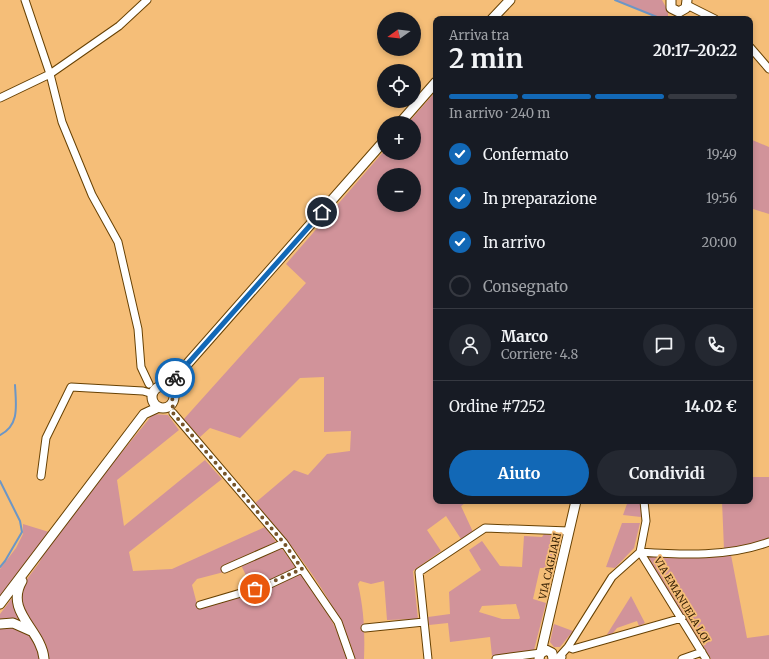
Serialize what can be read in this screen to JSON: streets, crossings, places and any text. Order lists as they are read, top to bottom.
{
  "streets": {
    "street": ["VIA CAGLIARI", "VIA EMANUELA LOI"]
  },
  "north": "left",
  "page": {
    "map_buttons": ["+", "−"],
    "heading": ["2 min", "Arriva tra", "20:17–20:22"],
    "panel": [
      "Marco",
      "Corriere · 4.8",
      "Ordine #7252",
      "14.02 €"
    ],
    "bar": "In arrivo · 240 m",
    "list": [
      ["Confermato", "19:49"],
      ["In preparazione", "19:56"],
      ["In arrivo", "20:00"],
      "Consegnato"
    ],
    "buttons": ["Aiuto", "Condividi"]
  }
}
